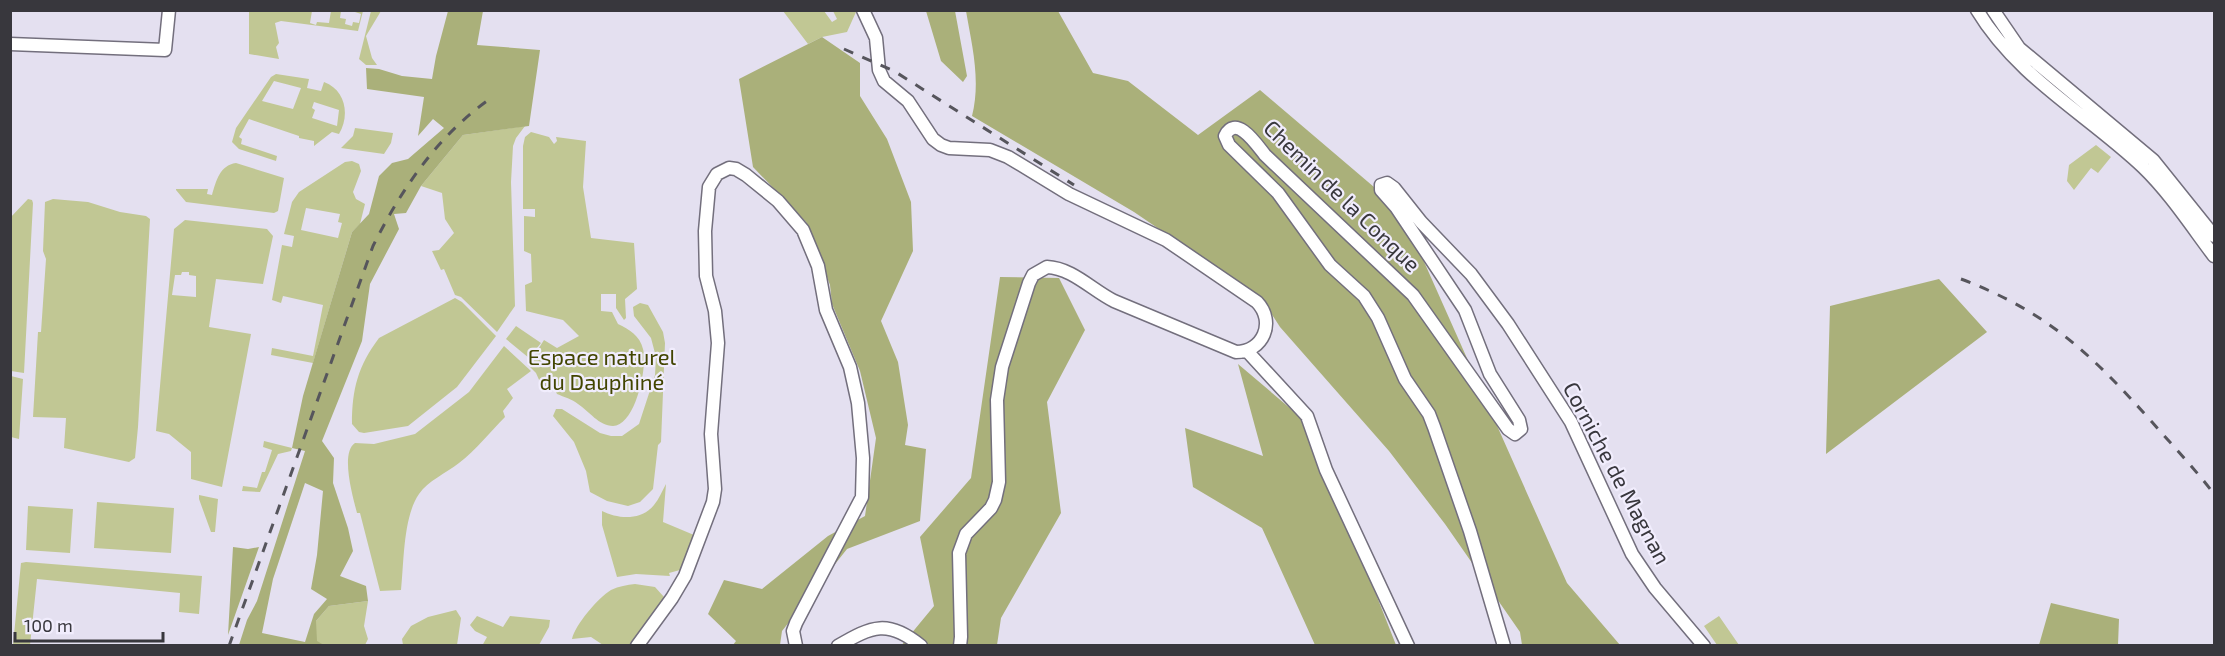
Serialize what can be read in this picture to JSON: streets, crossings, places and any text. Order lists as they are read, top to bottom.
{
  "streets": {
    "street": ["Chemin de la Conque", "Corniche de Magnan"]
  },
  "crossings": [
    ["Chemin de la Conque", "Corniche de Magnan"]
  ],
  "parks": ["Espace naturel du Dauphiné"],
  "scale_bar": "100 m"
}
